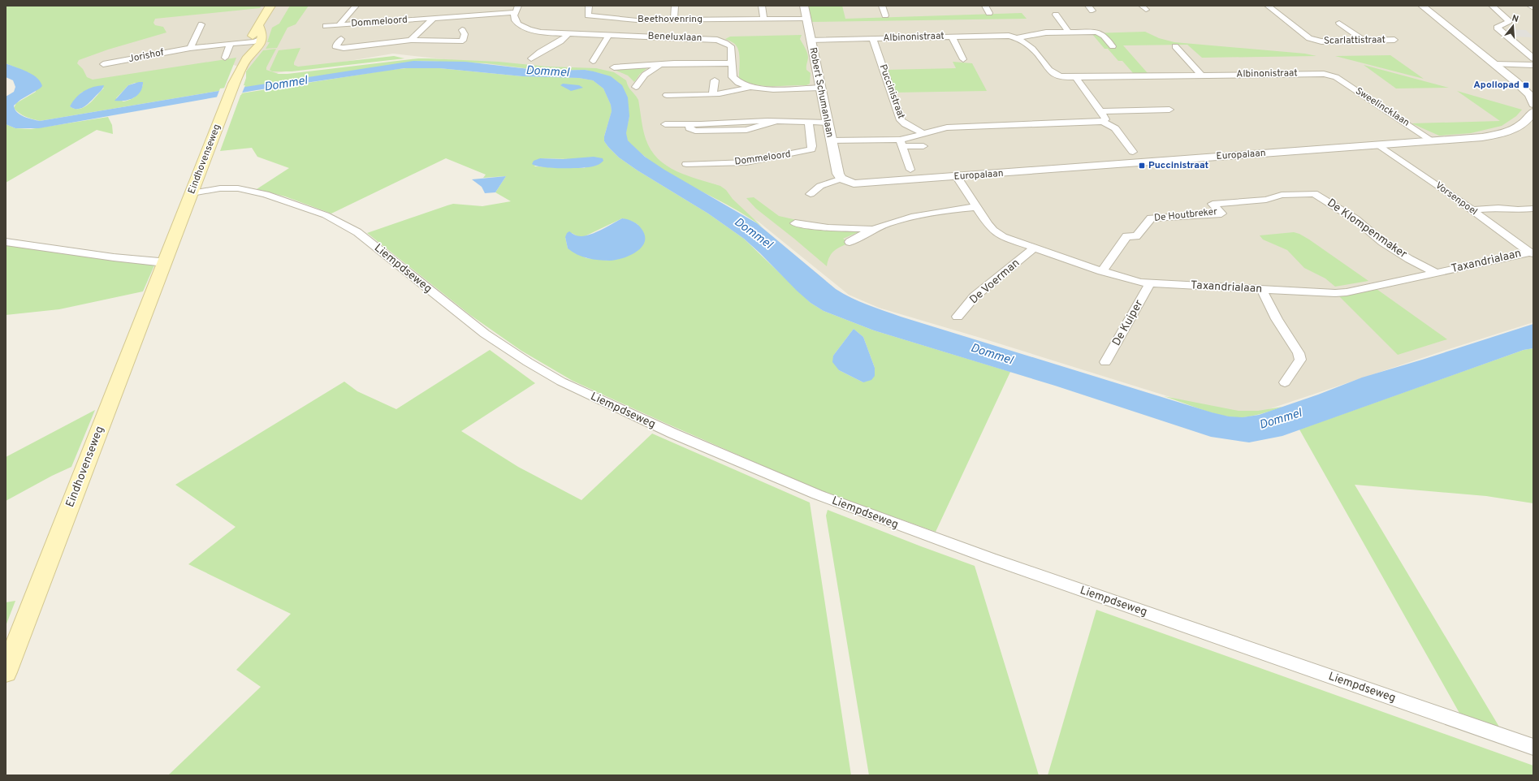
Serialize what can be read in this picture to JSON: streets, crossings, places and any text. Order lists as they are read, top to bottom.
{
  "streets": {
    "main road": ["Eindhovenseweg"],
    "street": [
      "Beethovenring",
      "Dommeloord",
      "Beneluxlaan",
      "Albinonistraat",
      "Scarlattistraat",
      "Jorishof",
      "Puccinistraat",
      "Robert Schumanlaan",
      "Sweelincklaan",
      "Europalaan",
      "Vorsenpoel",
      "De Houtbreker",
      "De Klompenmaker",
      "Taxandrialaan",
      "Liempdseweg",
      "De Voerman",
      "De Kuiper"
    ]
  },
  "crossings": [
    ["Beethovenring", "Robert Schumanlaan"],
    ["Dommeloord", "Beneluxlaan"],
    ["Beneluxlaan", "Robert Schumanlaan"],
    ["Albinonistraat", "Puccinistraat"],
    ["Albinonistraat", "Robert Schumanlaan"],
    ["Albinonistraat", "Sweelincklaan"],
    ["Jorishof", "Eindhovenseweg"],
    ["Robert Schumanlaan", "Europalaan"],
    ["Sweelincklaan", "Europalaan"],
    ["Europalaan", "Vorsenpoel"],
    ["Europalaan", "Taxandrialaan"],
    ["Eindhovenseweg", "Liempdseweg"],
    ["Vorsenpoel", "Taxandrialaan"],
    ["De Houtbreker", "De Klompenmaker"],
    ["De Houtbreker", "Taxandrialaan"],
    ["De Klompenmaker", "Taxandrialaan"],
    ["Taxandrialaan", "De Voerman"],
    ["Taxandrialaan", "De Kuiper"]
  ],
  "water": ["Dommel"],
  "places": {
    "transit": ["Apollopad", "Puccinistraat"]
  },
  "north": "top"
}
